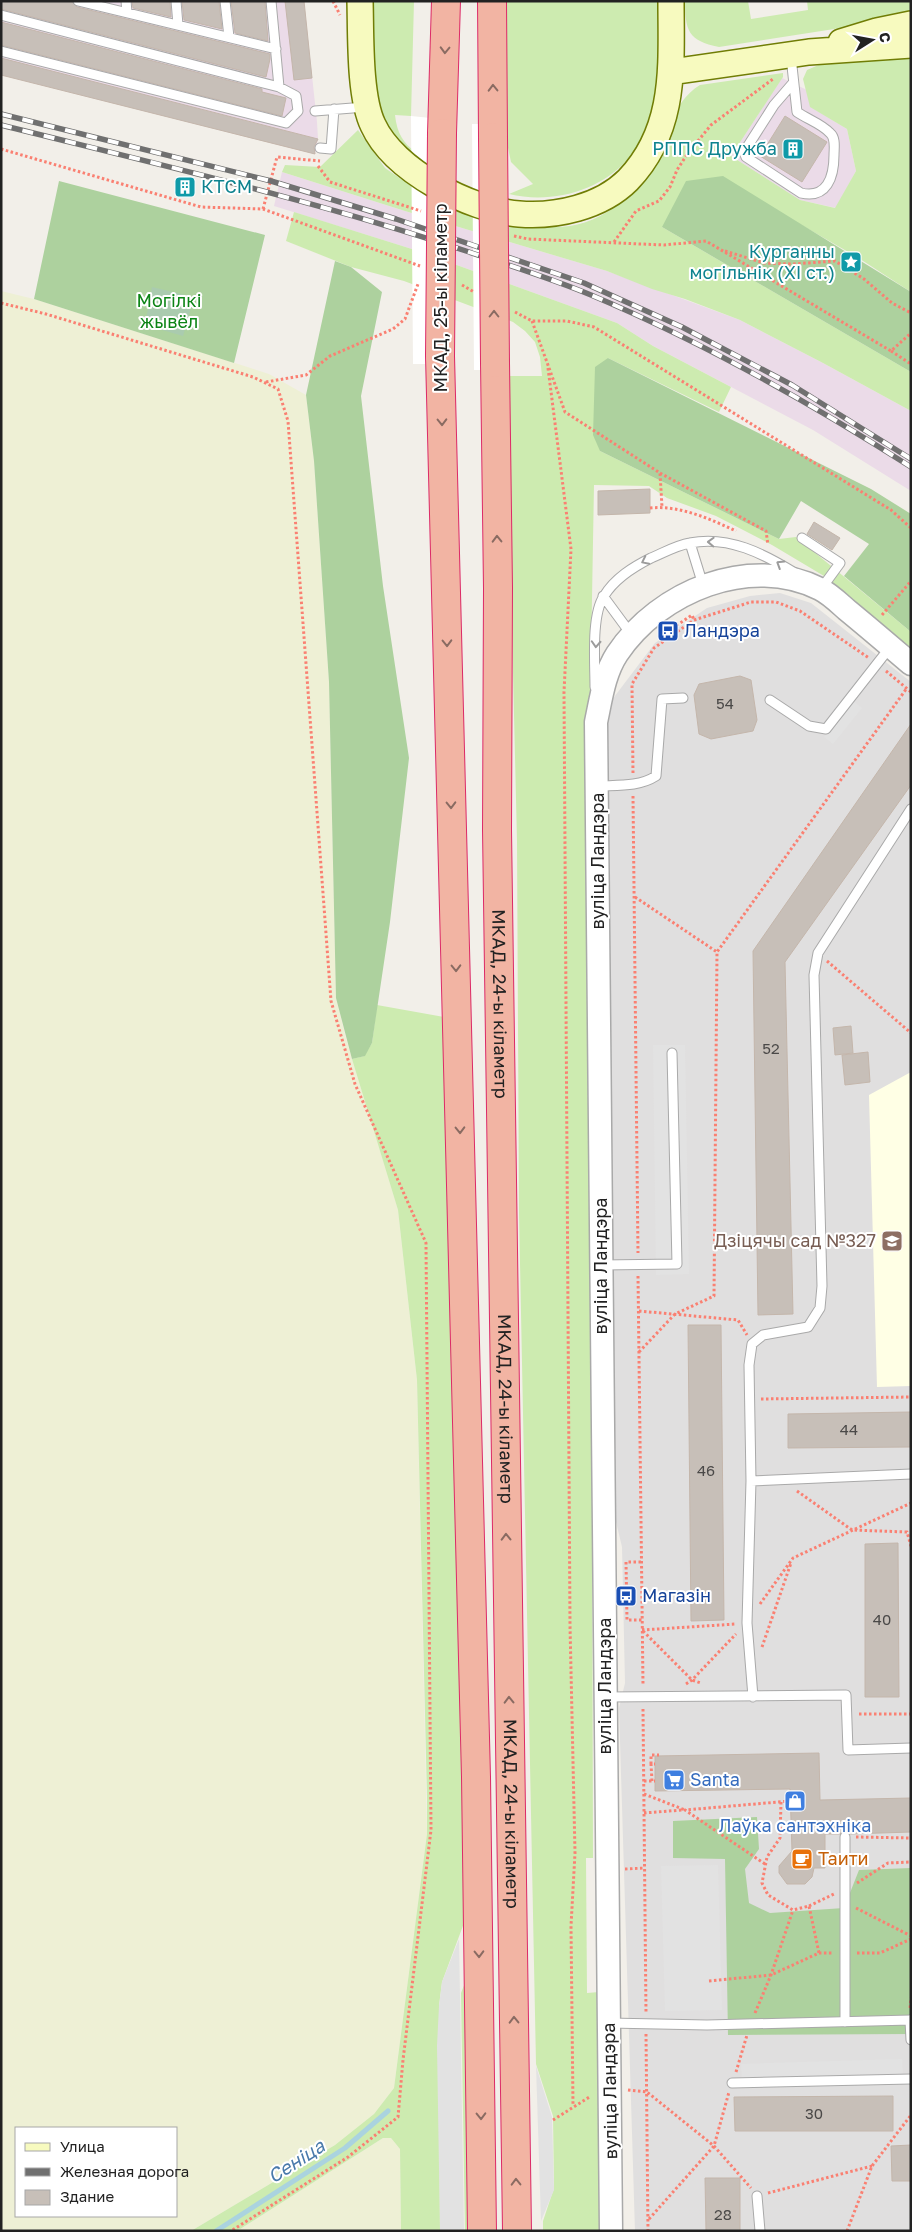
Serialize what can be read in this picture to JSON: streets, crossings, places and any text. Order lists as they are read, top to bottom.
{
  "streets": {
    "highway": ["МКАД, 25-ы кіламетр", "МКАД, 24-ы кіламетр"],
    "street": ["вуліца Ландэра"]
  },
  "crossings": [
    ["МКАД, 25-ы кіламетр", "МКАД, 24-ы кіламетр"]
  ],
  "one_way": ["МКАД, 25-ы кіламетр"],
  "water": ["Сеніца"],
  "parks": ["Могілкі жывёл"],
  "places": {
    "building": ["РППС Дружба", "КТСМ"],
    "place": ["Курганны могільнік (XI ст.)"],
    "bus stop": ["Ландэра", "Магазін"],
    "school or university": ["Дзіцячы сад №327"],
    "supermarket": ["Santa"],
    "shop": ["Лаўка сантэхніка"],
    "cafe": ["Таити"]
  },
  "house_numbers": [
    "54",
    "52",
    "44",
    "46",
    "40",
    "30",
    "28"
  ],
  "legend": ["Улица", "Железная дорога", "Здание"],
  "north": "right"
}
